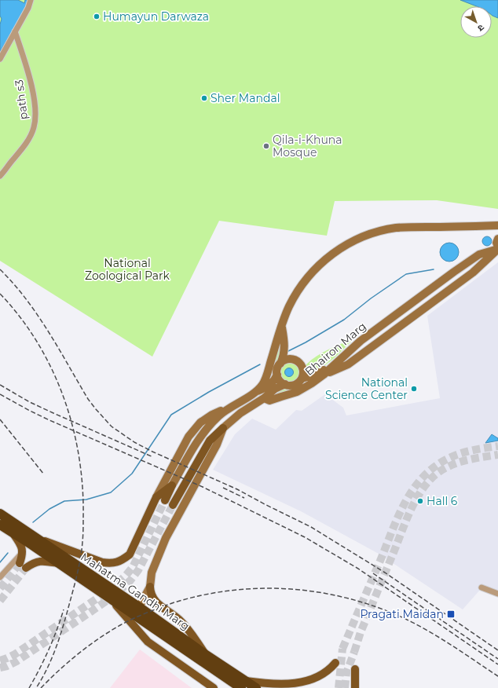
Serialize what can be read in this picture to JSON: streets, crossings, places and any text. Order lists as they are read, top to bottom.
{
  "streets": {
    "highway": ["Mahatma Gandhi Marg"],
    "main road": ["Bhairon Marg"],
    "street": ["path s3"]
  },
  "crossings": [
    ["Bhairon Marg", "Mahatma Gandhi Marg"]
  ],
  "parks": ["National Zoological Park"],
  "places": {
    "other": [
      "Humayun Darwaza",
      "Sher Mandal",
      "Qila-i-Khuna Mosque",
      "National Science Center",
      "Hall 6"
    ],
    "transit": ["Pragati Maidan"]
  },
  "north": "bottom right"
}
